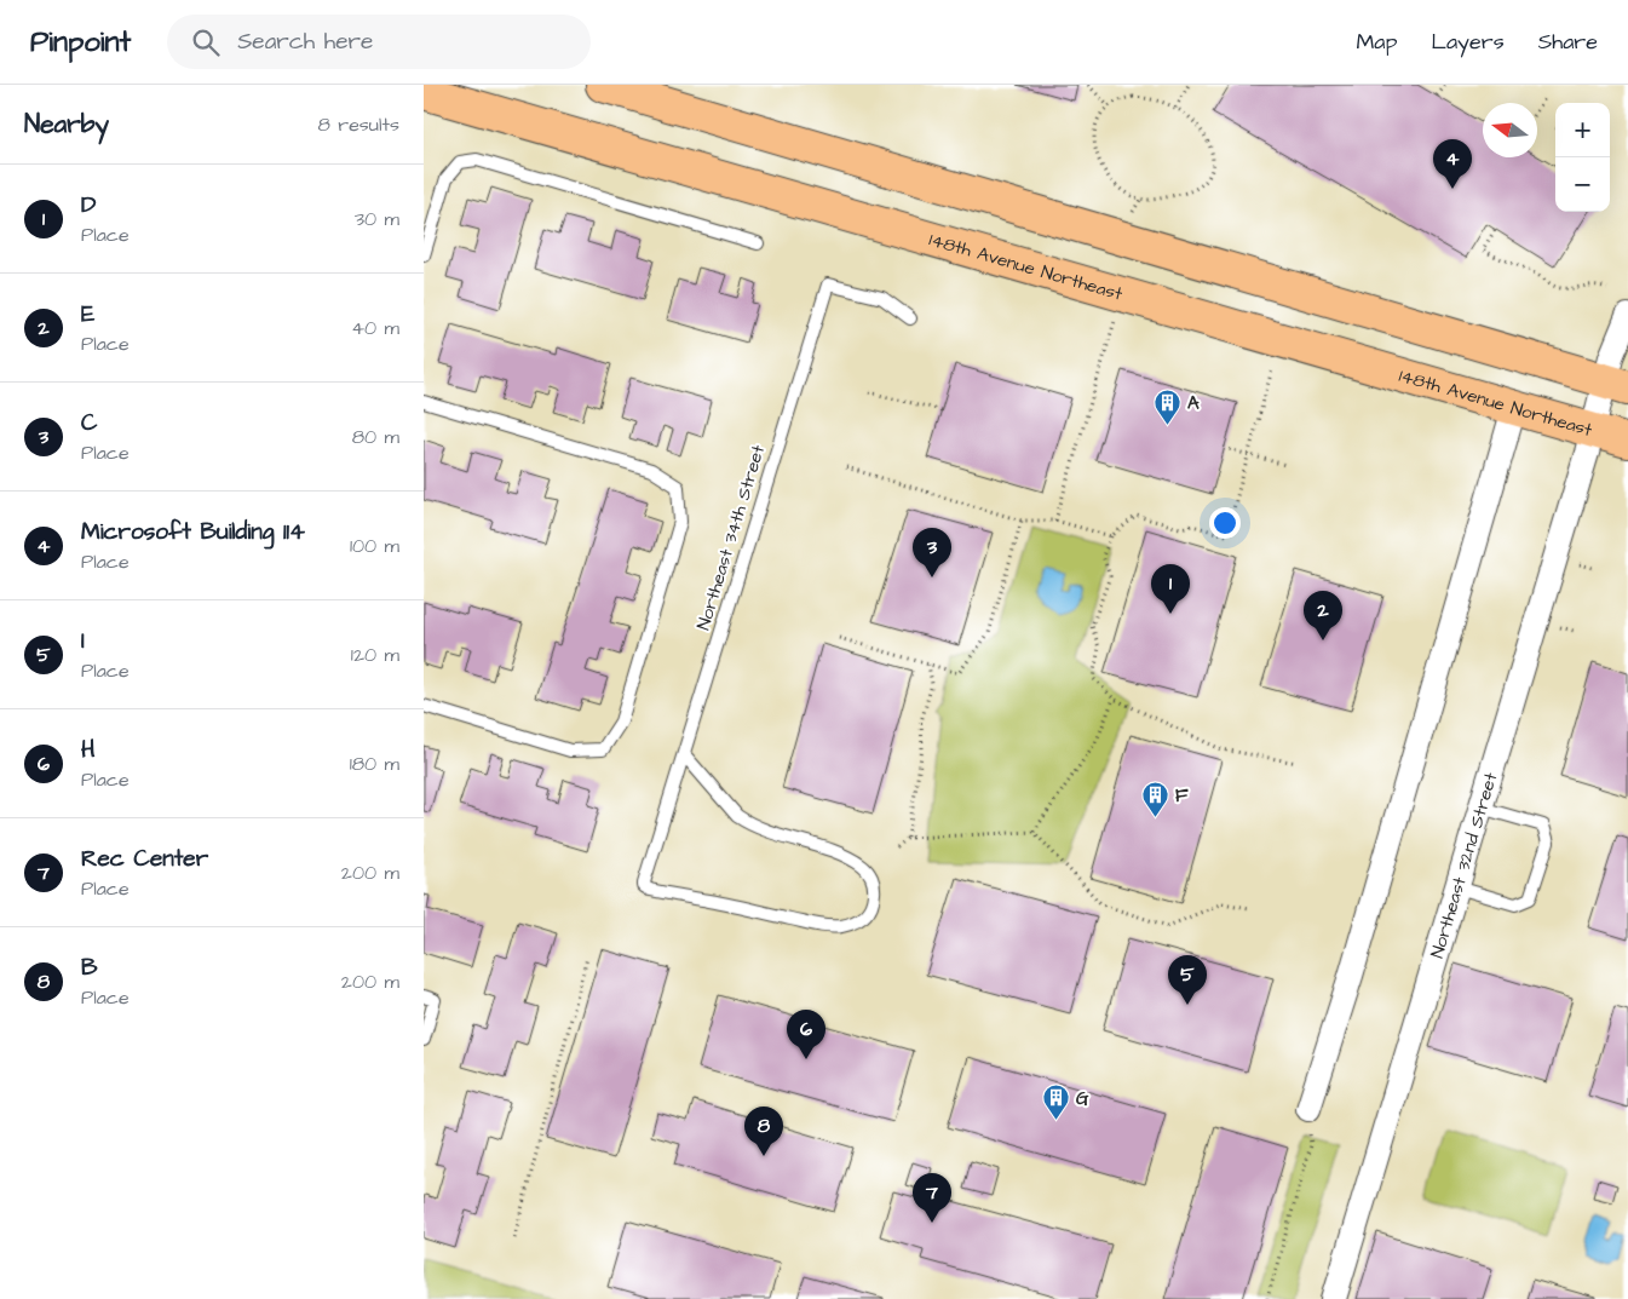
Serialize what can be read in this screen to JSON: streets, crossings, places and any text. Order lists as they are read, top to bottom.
{
  "streets": {
    "main road": ["148th Avenue Northeast"],
    "street": ["Northeast 32nd Street"],
    "lane": ["Northeast 34th Street"]
  },
  "crossings": [
    ["148th Avenue Northeast", "Northeast 32nd Street"]
  ],
  "places": {
    "building": ["A", "F", "G"]
  },
  "north": "left",
  "page": {
    "header": "Pinpoint",
    "search": "Search here",
    "nav": ["Map", "Layers", "Share"],
    "heading": ["Nearby", "8 results"],
    "map_buttons": ["+", "−"],
    "pins": [
      "4",
      "3",
      "1",
      "2",
      "5",
      "6",
      "8",
      "7"
    ],
    "list": [
      {
        "mark": "1",
        "name": "D",
        "note": "Place",
        "value": "30 m"
      },
      {
        "mark": "2",
        "name": "E",
        "note": "Place",
        "value": "40 m"
      },
      {
        "mark": "3",
        "name": "C",
        "note": "Place",
        "value": "80 m"
      },
      {
        "mark": "4",
        "name": "Microsoft Building 114",
        "note": "Place",
        "value": "100 m"
      },
      {
        "mark": "5",
        "name": "I",
        "note": "Place",
        "value": "120 m"
      },
      {
        "mark": "6",
        "name": "H",
        "note": "Place",
        "value": "180 m"
      },
      {
        "mark": "7",
        "name": "Rec Center",
        "note": "Place",
        "value": "200 m"
      },
      {
        "mark": "8",
        "name": "B",
        "note": "Place",
        "value": "200 m"
      }
    ]
  }
}
